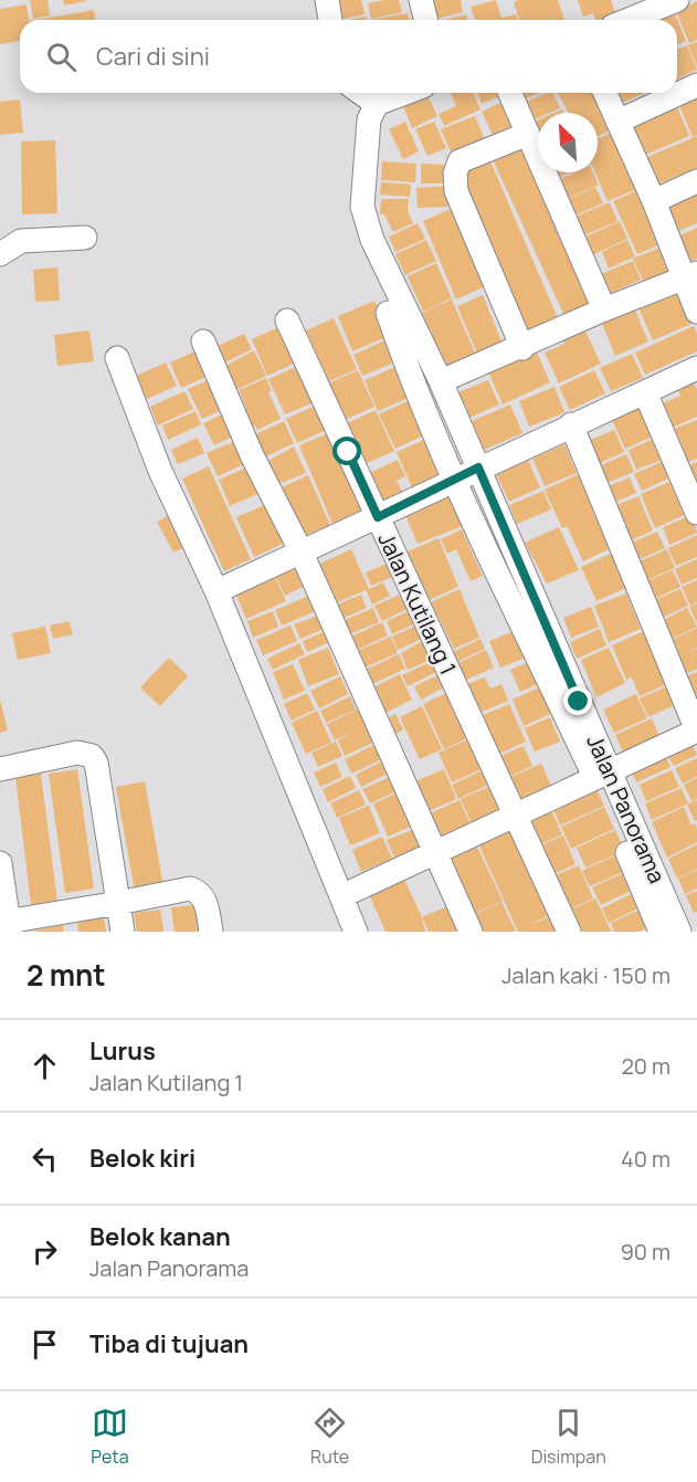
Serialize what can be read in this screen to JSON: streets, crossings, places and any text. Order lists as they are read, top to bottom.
{
  "streets": {
    "street": ["Jalan Kutilang 1", "Jalan Panorama"]
  },
  "north": "top left",
  "page": {
    "search": "Cari di sini",
    "heading": ["2 mnt", "Jalan kaki · 150 m"],
    "list": [
      ["Lurus", "Jalan Kutilang 1", "20 m"],
      ["Belok kiri", "40 m"],
      ["Belok kanan", "Jalan Panorama", "90 m"],
      "Tiba di tujuan"
    ],
    "nav": ["Peta", "Rute", "Disimpan"]
  }
}
